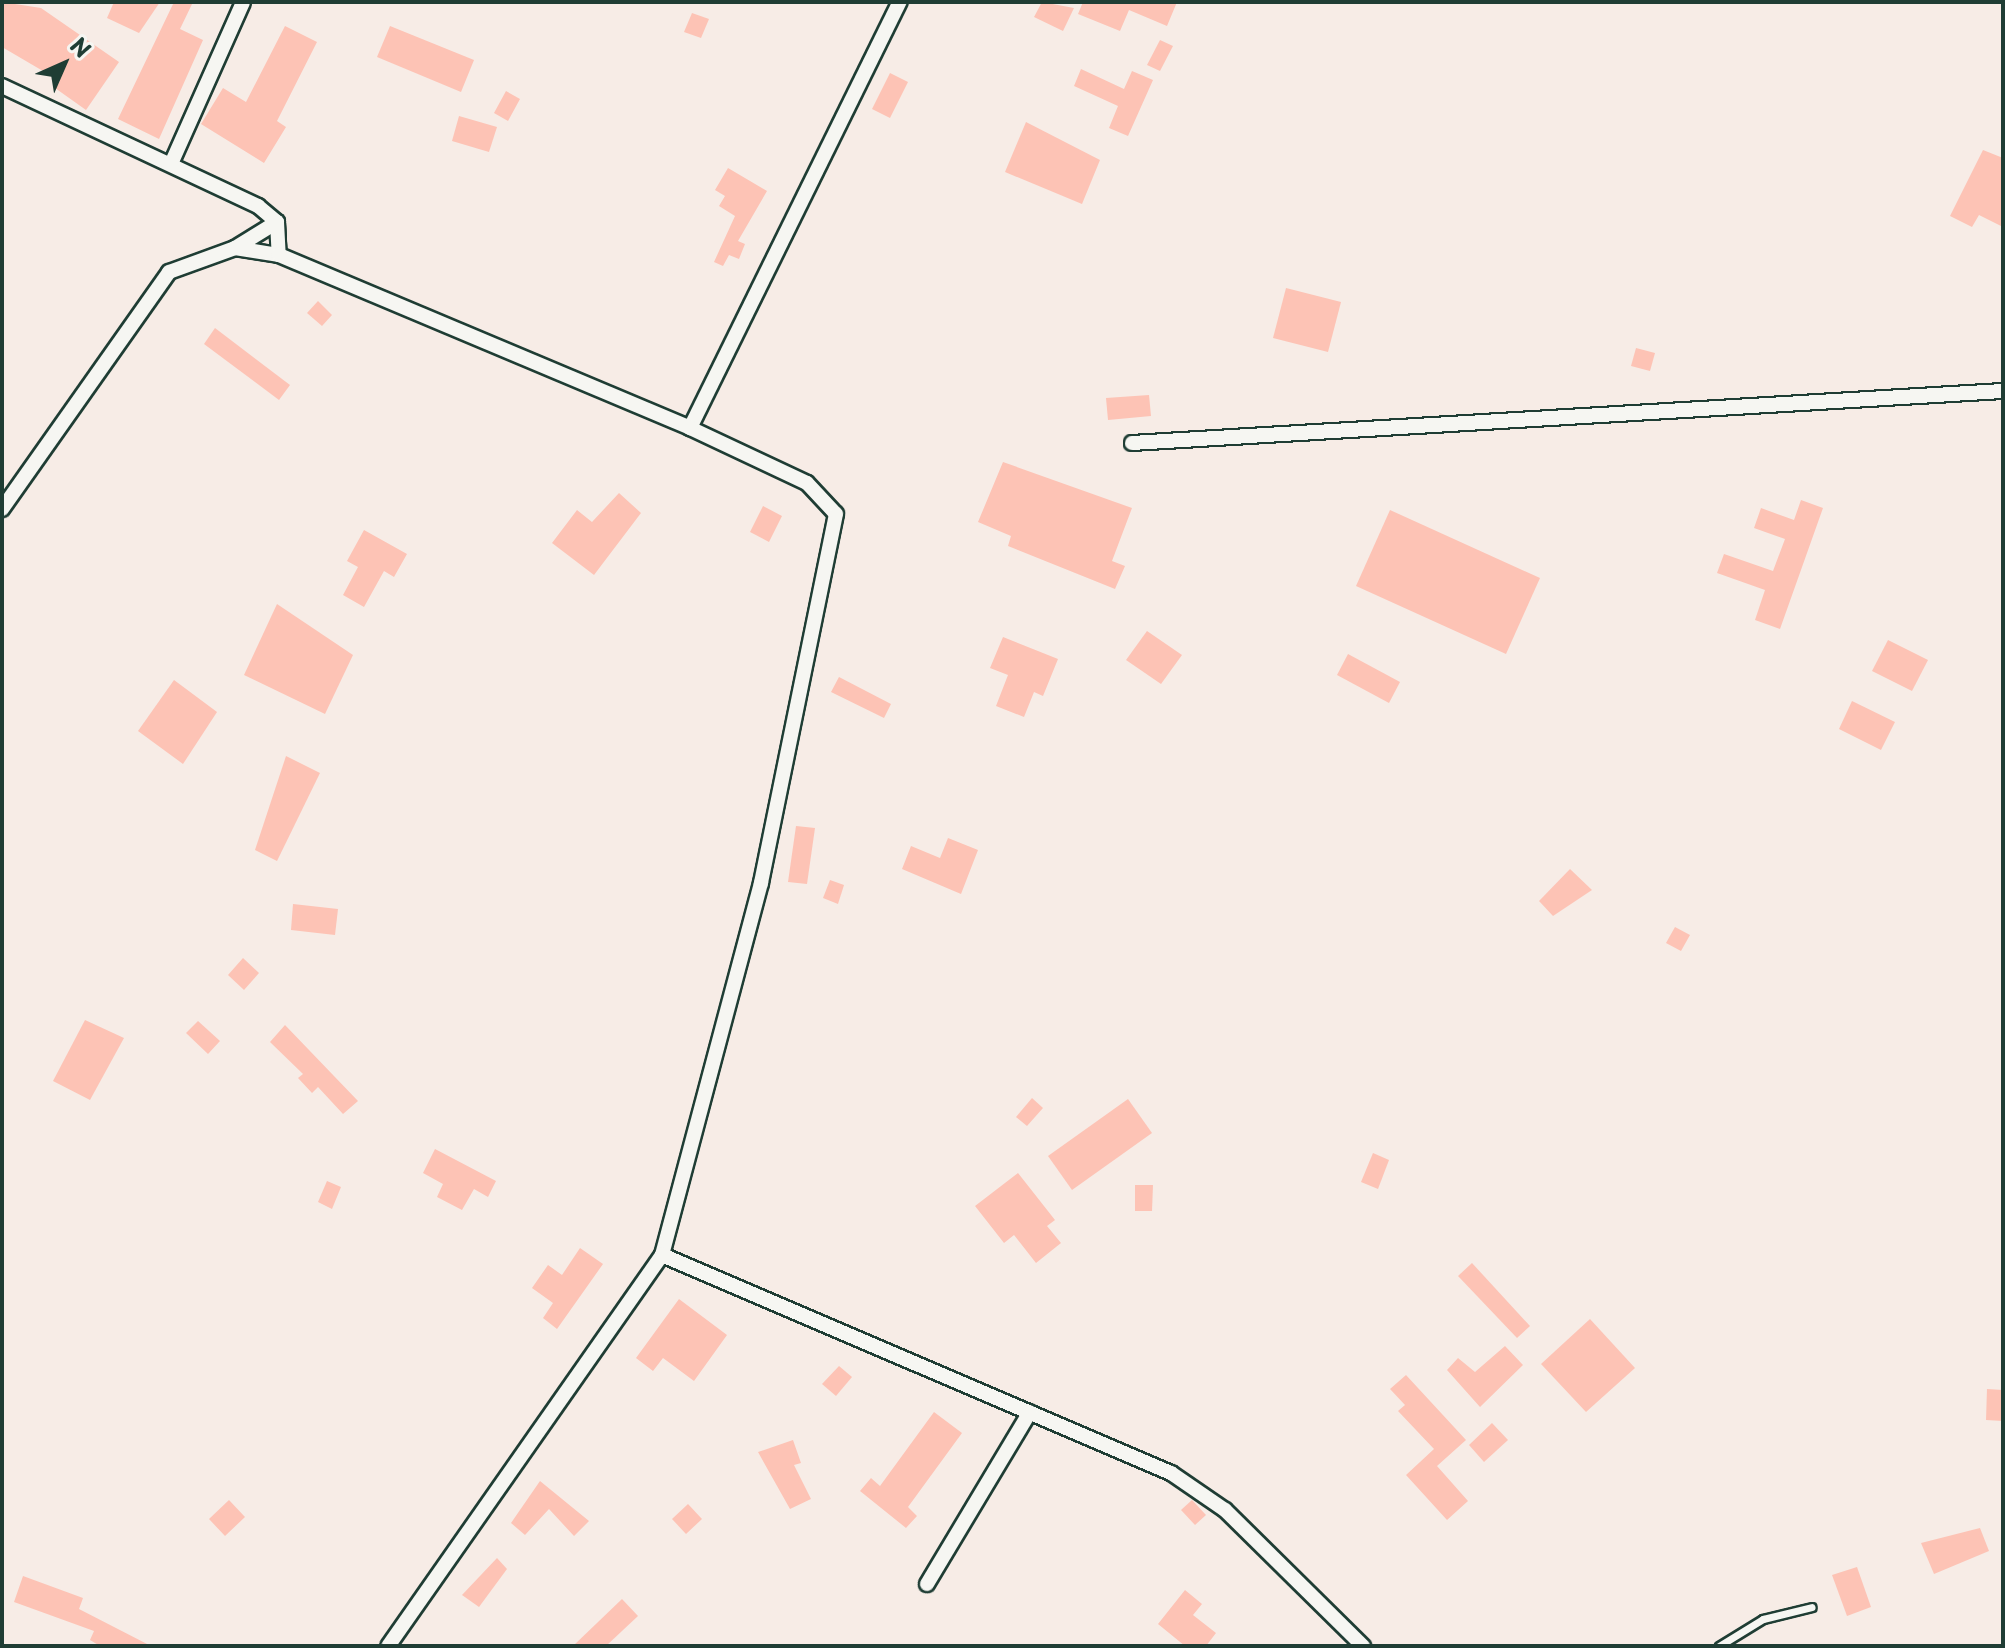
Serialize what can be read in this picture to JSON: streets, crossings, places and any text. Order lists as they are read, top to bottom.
{
  "north": "top right"
}
